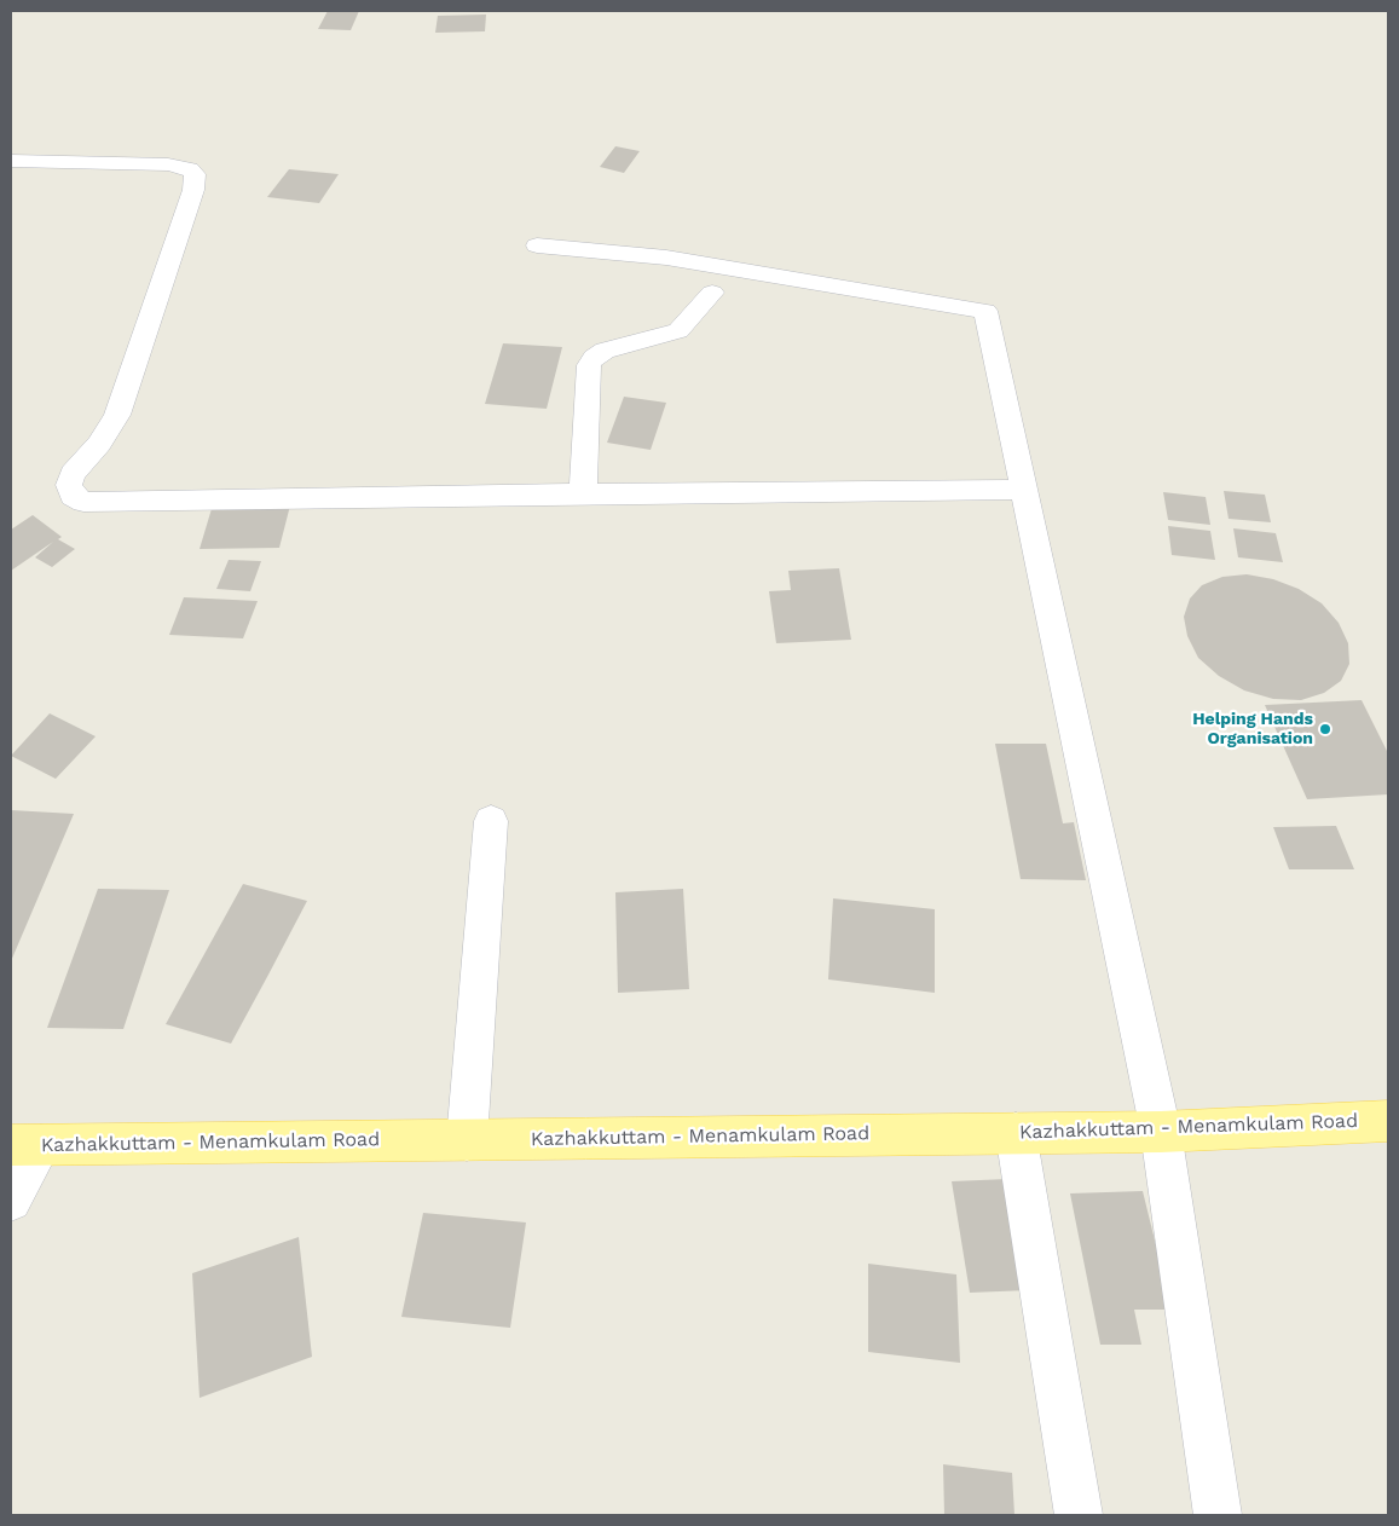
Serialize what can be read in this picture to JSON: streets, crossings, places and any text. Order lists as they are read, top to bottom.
{
  "streets": {
    "main road": ["Kazhakkuttam - Menamkulam Road"]
  },
  "places": ["Helping Hands Organisation"]
}
